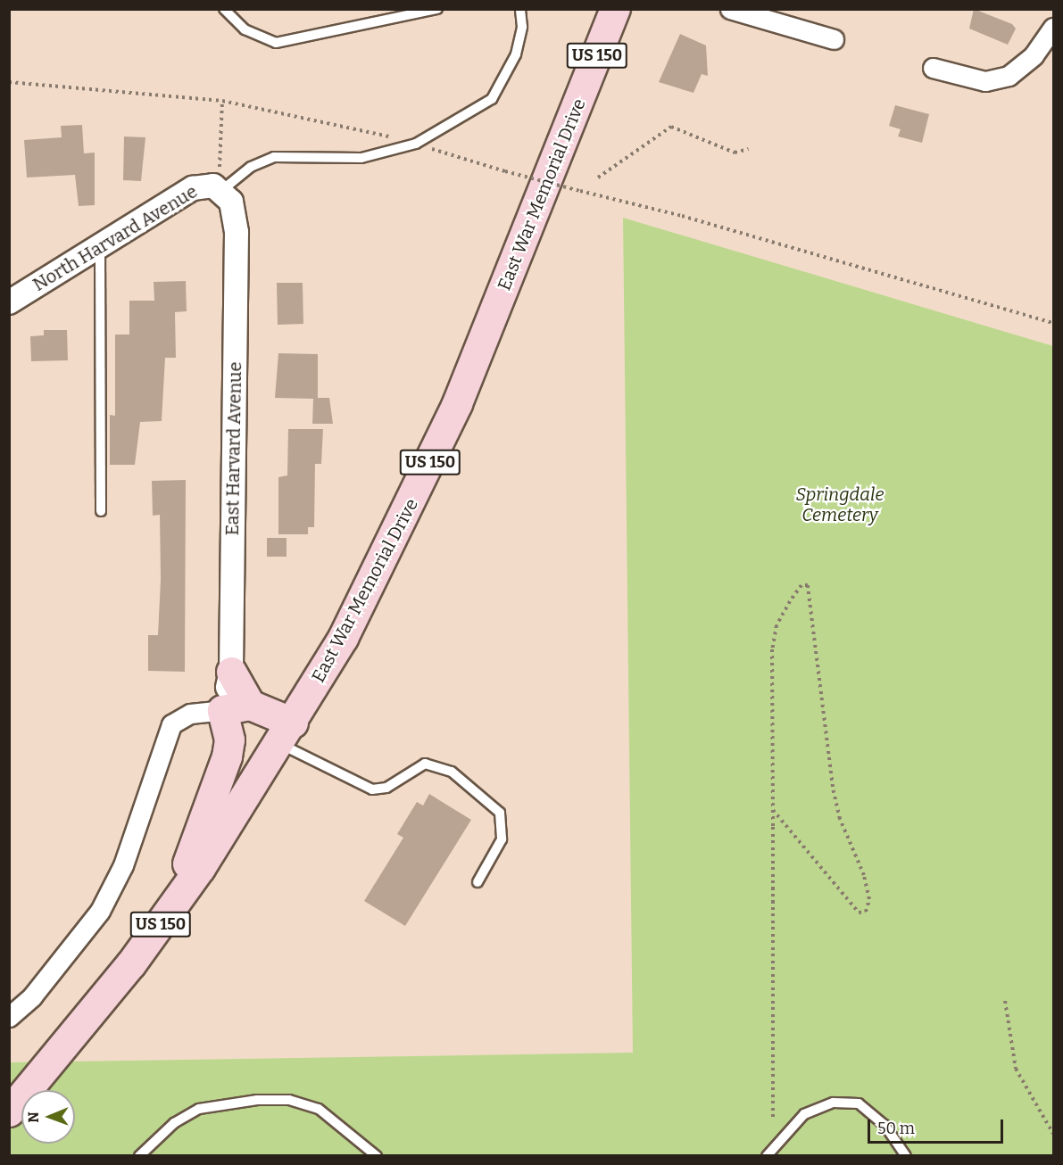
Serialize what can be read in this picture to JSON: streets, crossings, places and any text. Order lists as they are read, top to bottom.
{
  "streets": {
    "highway": ["US 150", "East War Memorial Drive"],
    "street": ["North Harvard Avenue", "East Harvard Avenue"]
  },
  "crossings": [
    ["North Harvard Avenue", "East Harvard Avenue"]
  ],
  "parks": ["Springdale Cemetery"],
  "scale_bar": "50 m",
  "north": "left"
}
